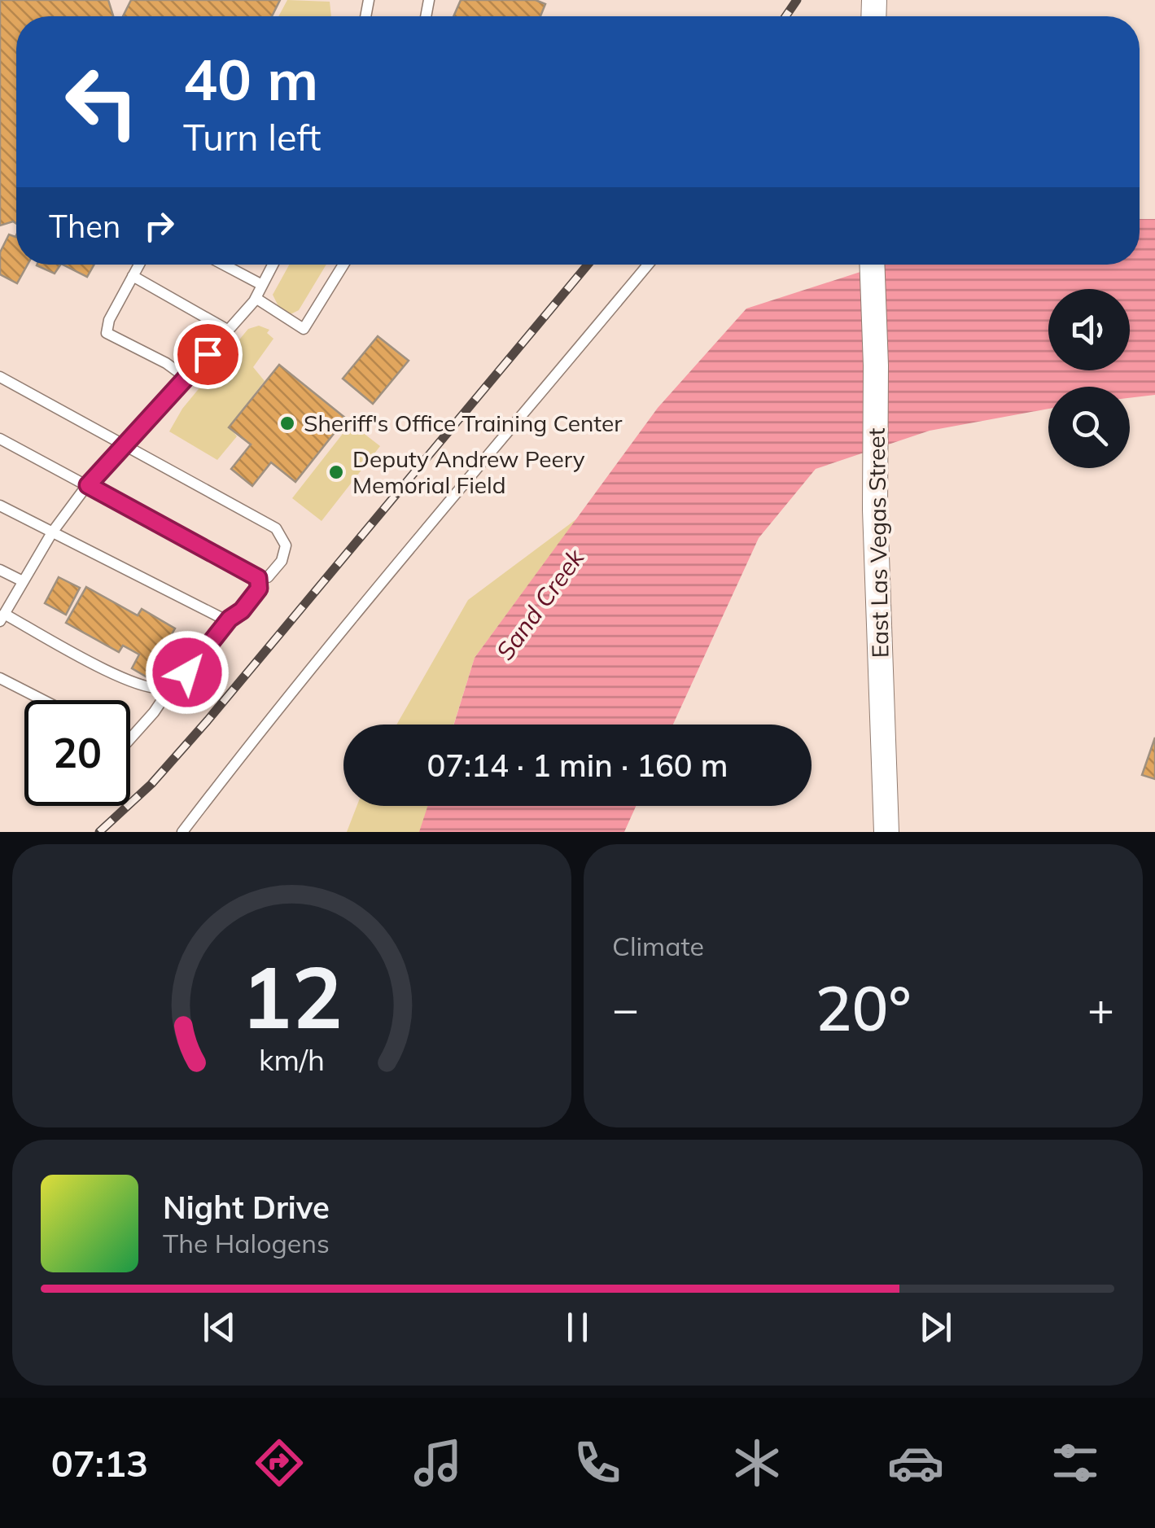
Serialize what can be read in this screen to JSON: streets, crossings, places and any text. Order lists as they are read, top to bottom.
{
  "streets": {
    "street": ["East Las Vegas Street"]
  },
  "water": ["Sand Creek"],
  "places": ["Sheriff's Office Training Center", "Deputy Andrew Peery Memorial Field"],
  "page": {
    "turn": ["40 m", "Turn left"],
    "then": "Then",
    "limit": "20",
    "trip": "07:14 · 1 min · 160 m",
    "tile": "Climate",
    "heat": ["−", "20°", "+"],
    "song": ["Night Drive", "The Halogens"],
    "tabs": "07:13",
    "gauge": ["12", "km/h"]
  }
}
